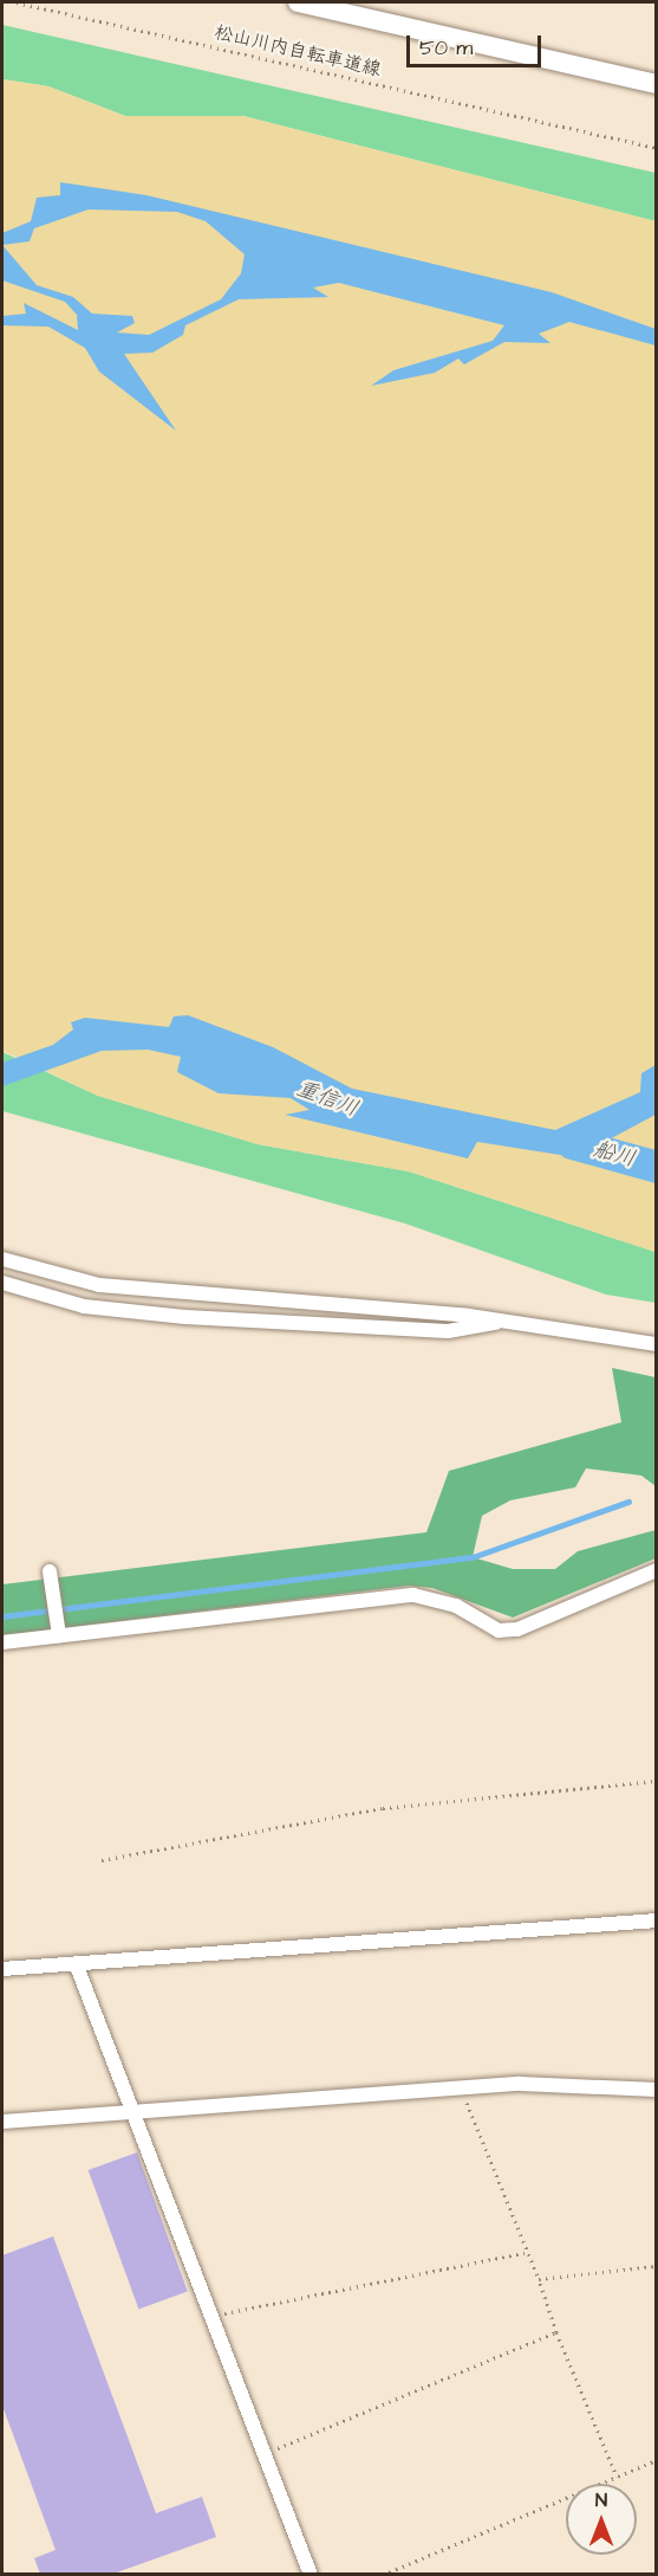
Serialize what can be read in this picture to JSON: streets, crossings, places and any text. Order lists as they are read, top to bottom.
{
  "streets": {
    "path": ["松山川内自転車道線"]
  },
  "water": ["重信川", "船川"],
  "scale_bar": "50 m",
  "north": "top"
}
